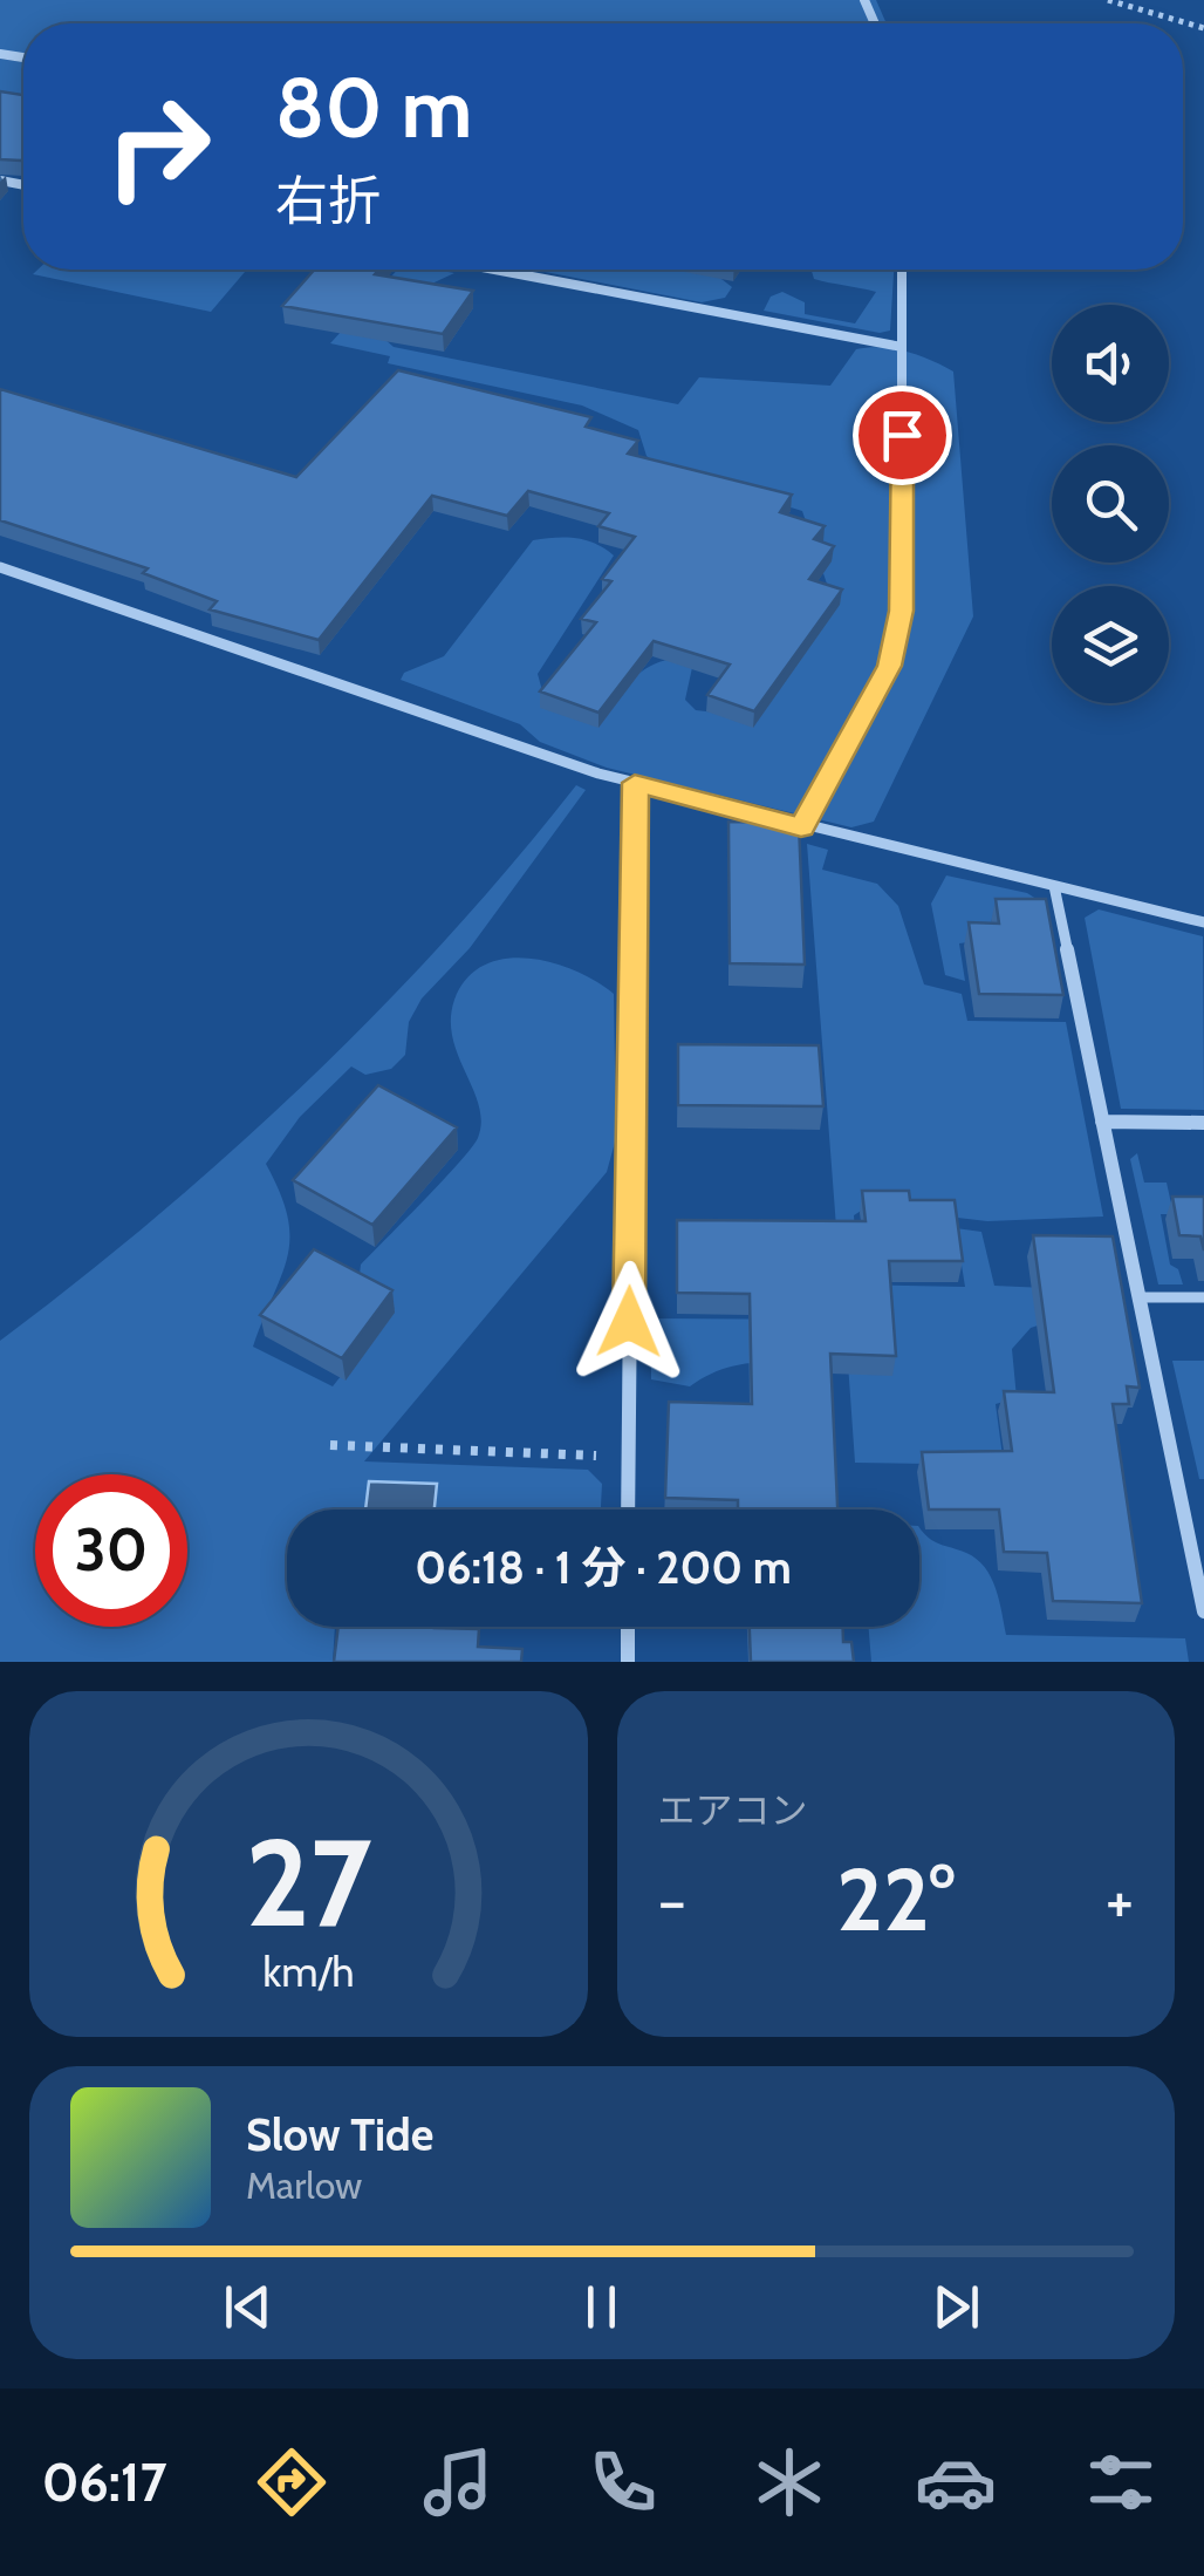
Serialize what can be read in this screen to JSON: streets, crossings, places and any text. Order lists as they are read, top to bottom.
{
  "page": {
    "turn": ["80 m", "右折"],
    "limit": "30",
    "trip": "06:18 · 1 分 · 200 m",
    "tile": "エアコン",
    "heat": ["−", "22°", "+"],
    "song": ["Slow Tide", "Marlow"],
    "tabs": "06:17",
    "gauge": ["27", "km/h"]
  }
}
